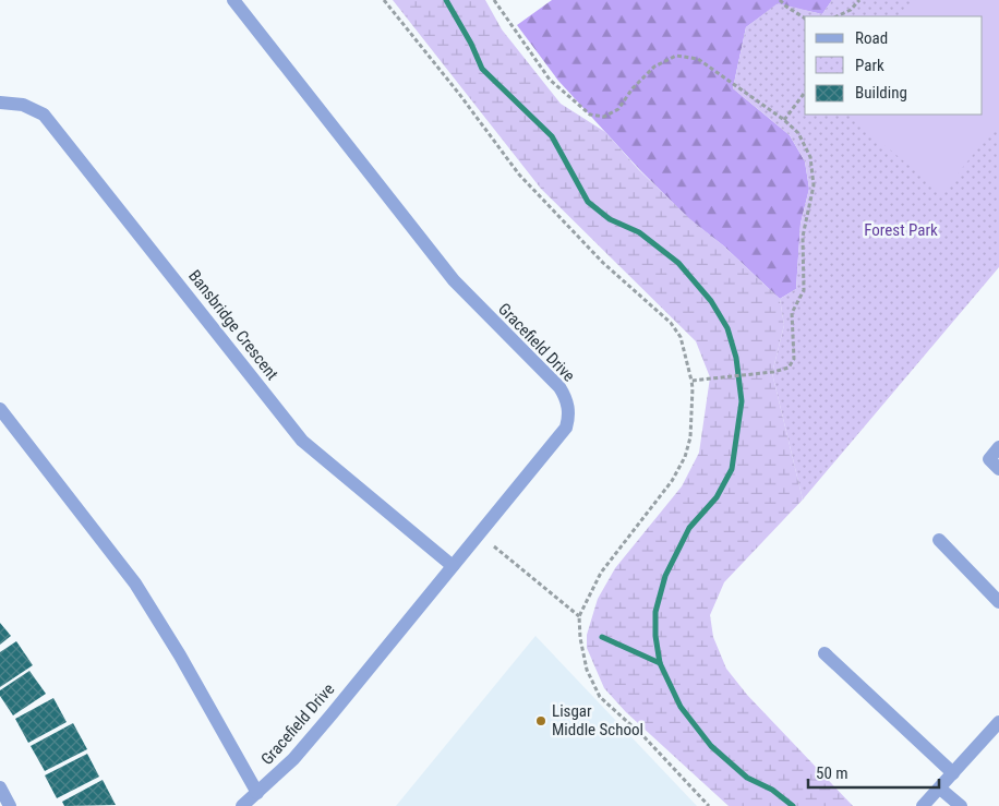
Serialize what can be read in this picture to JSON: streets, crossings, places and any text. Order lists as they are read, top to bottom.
{
  "streets": {
    "street": ["Bansbridge Crescent", "Gracefield Drive"]
  },
  "crossings": [
    ["Bansbridge Crescent", "Gracefield Drive"]
  ],
  "parks": ["Forest Park"],
  "places": ["Lisgar Middle School"],
  "legend": ["Road", "Park", "Building"],
  "scale_bar": "50 m"
}
